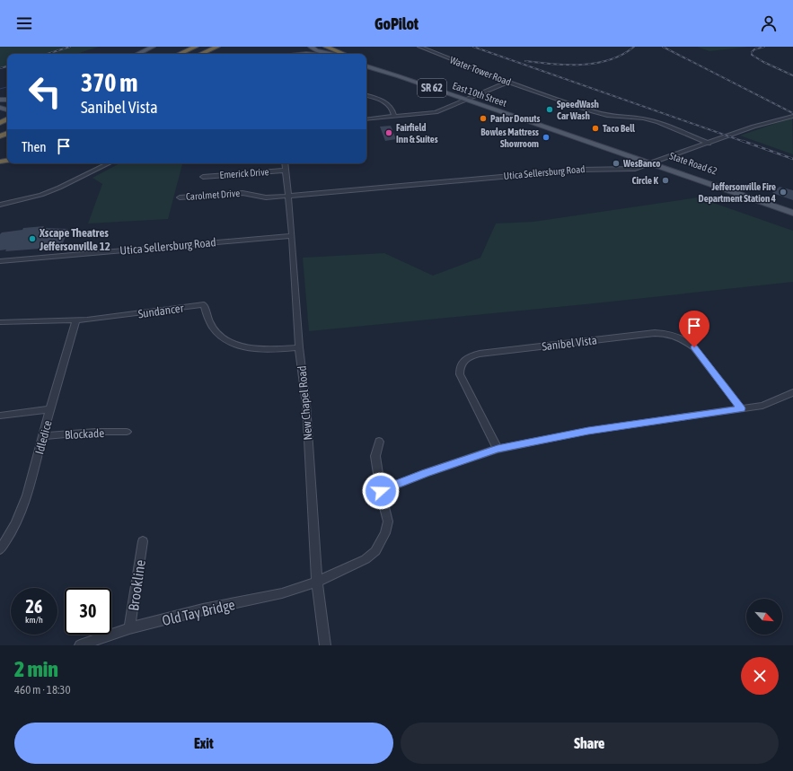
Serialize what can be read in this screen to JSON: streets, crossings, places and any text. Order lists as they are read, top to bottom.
{
  "streets": {
    "main road": ["SR 62", "East 10th Street", "State Road 62"],
    "street": [
      "Water Tower Road",
      "Utica Sellersburg Road",
      "Emerick Drive",
      "Carolmet Drive",
      "Sundancer",
      "Sanibel Vista",
      "New Chapel Road",
      "Blockade",
      "Idledice",
      "Brookline",
      "Old Tay Bridge"
    ]
  },
  "crossings": [
    ["Water Tower Road", "Utica Sellersburg Road"],
    ["SR 62", "East 10th Street"],
    ["East 10th Street", "State Road 62"],
    ["East 10th Street", "Utica Sellersburg Road"],
    ["State Road 62", "Utica Sellersburg Road"],
    ["Utica Sellersburg Road", "Carolmet Drive"],
    ["Utica Sellersburg Road", "New Chapel Road"],
    ["Emerick Drive", "New Chapel Road"],
    ["Carolmet Drive", "New Chapel Road"],
    ["Sundancer", "New Chapel Road"],
    ["Sundancer", "Idledice"],
    ["New Chapel Road", "Old Tay Bridge"],
    ["Blockade", "Idledice"],
    ["Brookline", "Old Tay Bridge"]
  ],
  "places": [
    "SpeedWash Car Wash",
    "Parlor Donuts",
    "Taco Bell",
    "Fairfield Inn & Suites",
    "Bowles Mattress Showroom",
    "WesBanco",
    "Circle K",
    "Jeffersonville Fire Department Station 4",
    "Xscape Theatres Jeffersonville 12"
  ],
  "north": "bottom right",
  "page": {
    "header": "GoPilot",
    "turn": ["370 m", "Sanibel Vista"],
    "then": "Then",
    "speed": "26 km/h",
    "limit": "30",
    "heading": ["2 min", "460 m · 18:30"],
    "buttons": ["Exit", "Share"]
  }
}
